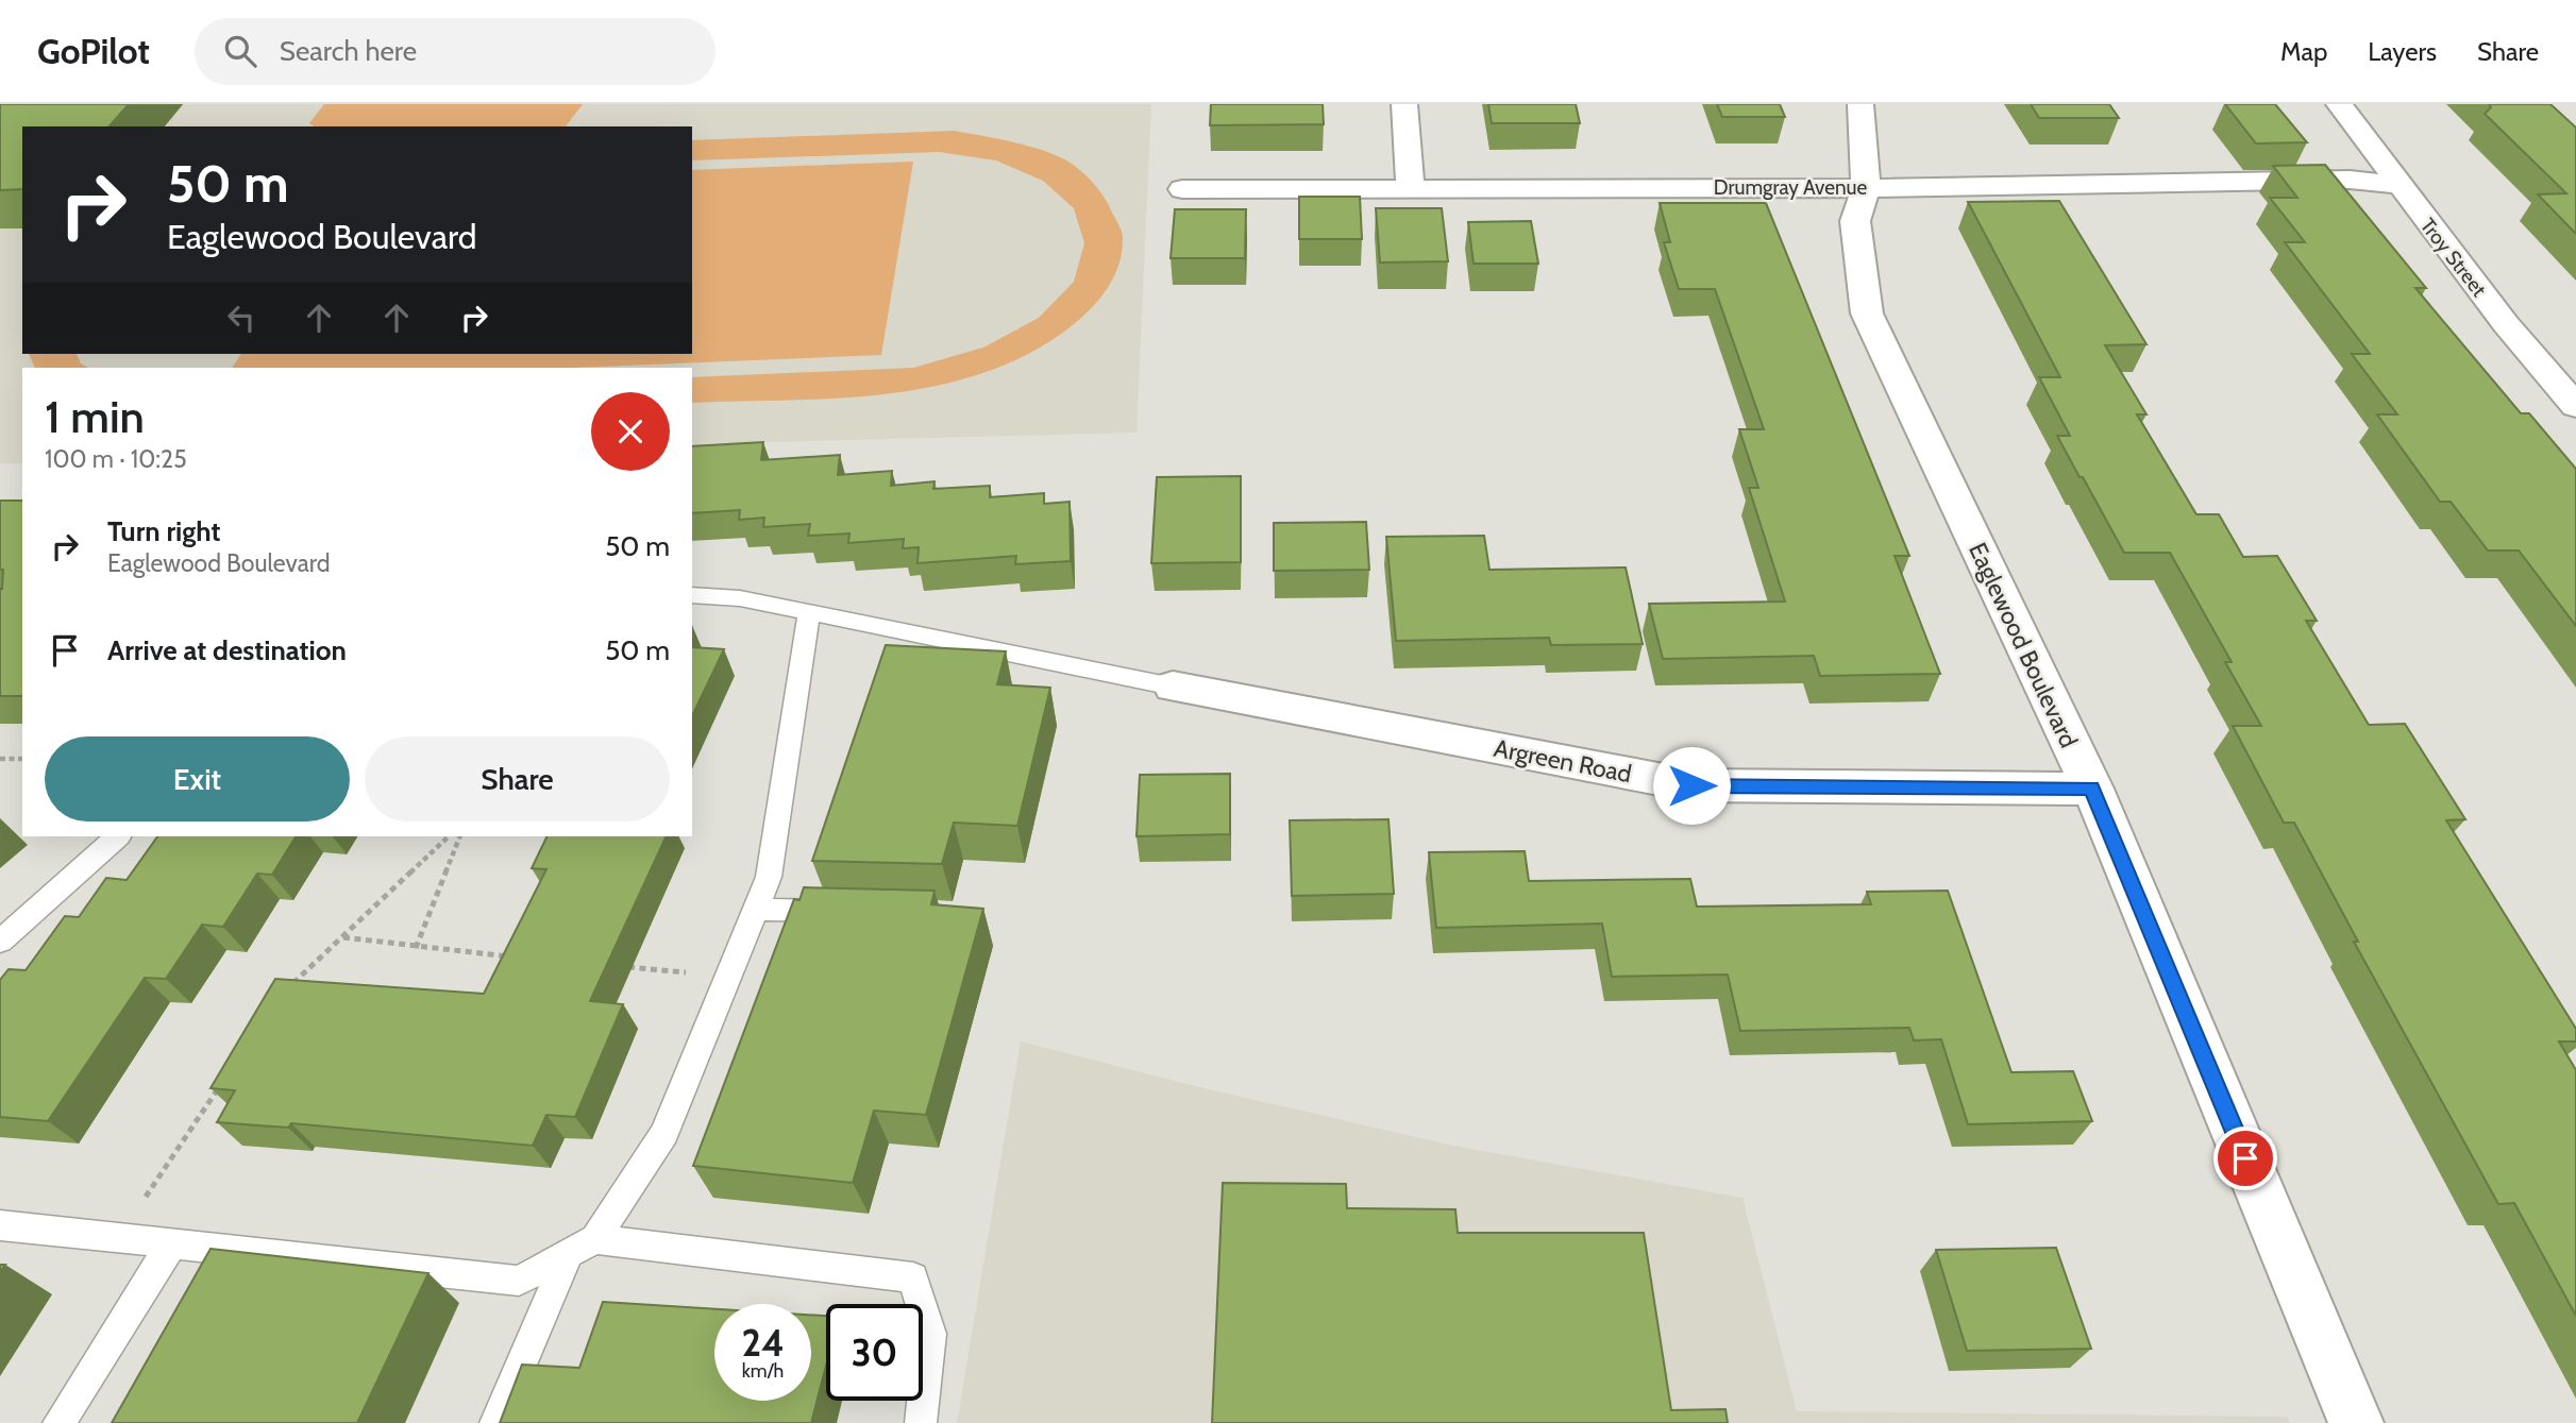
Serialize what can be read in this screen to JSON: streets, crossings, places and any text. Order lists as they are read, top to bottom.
{
  "streets": {
    "street": [
      "Drumgray Avenue",
      "Troy Street",
      "Eaglewood Boulevard",
      "Argreen Road"
    ]
  },
  "crossings": [
    ["Drumgray Avenue", "Troy Street"],
    ["Drumgray Avenue", "Eaglewood Boulevard"],
    ["Eaglewood Boulevard", "Argreen Road"]
  ],
  "page": {
    "header": "GoPilot",
    "search": "Search here",
    "nav": ["Map", "Layers", "Share"],
    "turn": ["50 m", "Eaglewood Boulevard"],
    "heading": ["1 min", "100 m · 10:25"],
    "list": [
      {
        "name": "Turn right",
        "note": "Eaglewood Boulevard",
        "value": "50 m"
      },
      {
        "name": "Arrive at destination",
        "value": "50 m"
      }
    ],
    "buttons": ["Exit", "Share"],
    "speed": "24 km/h",
    "limit": "30"
  }
}
